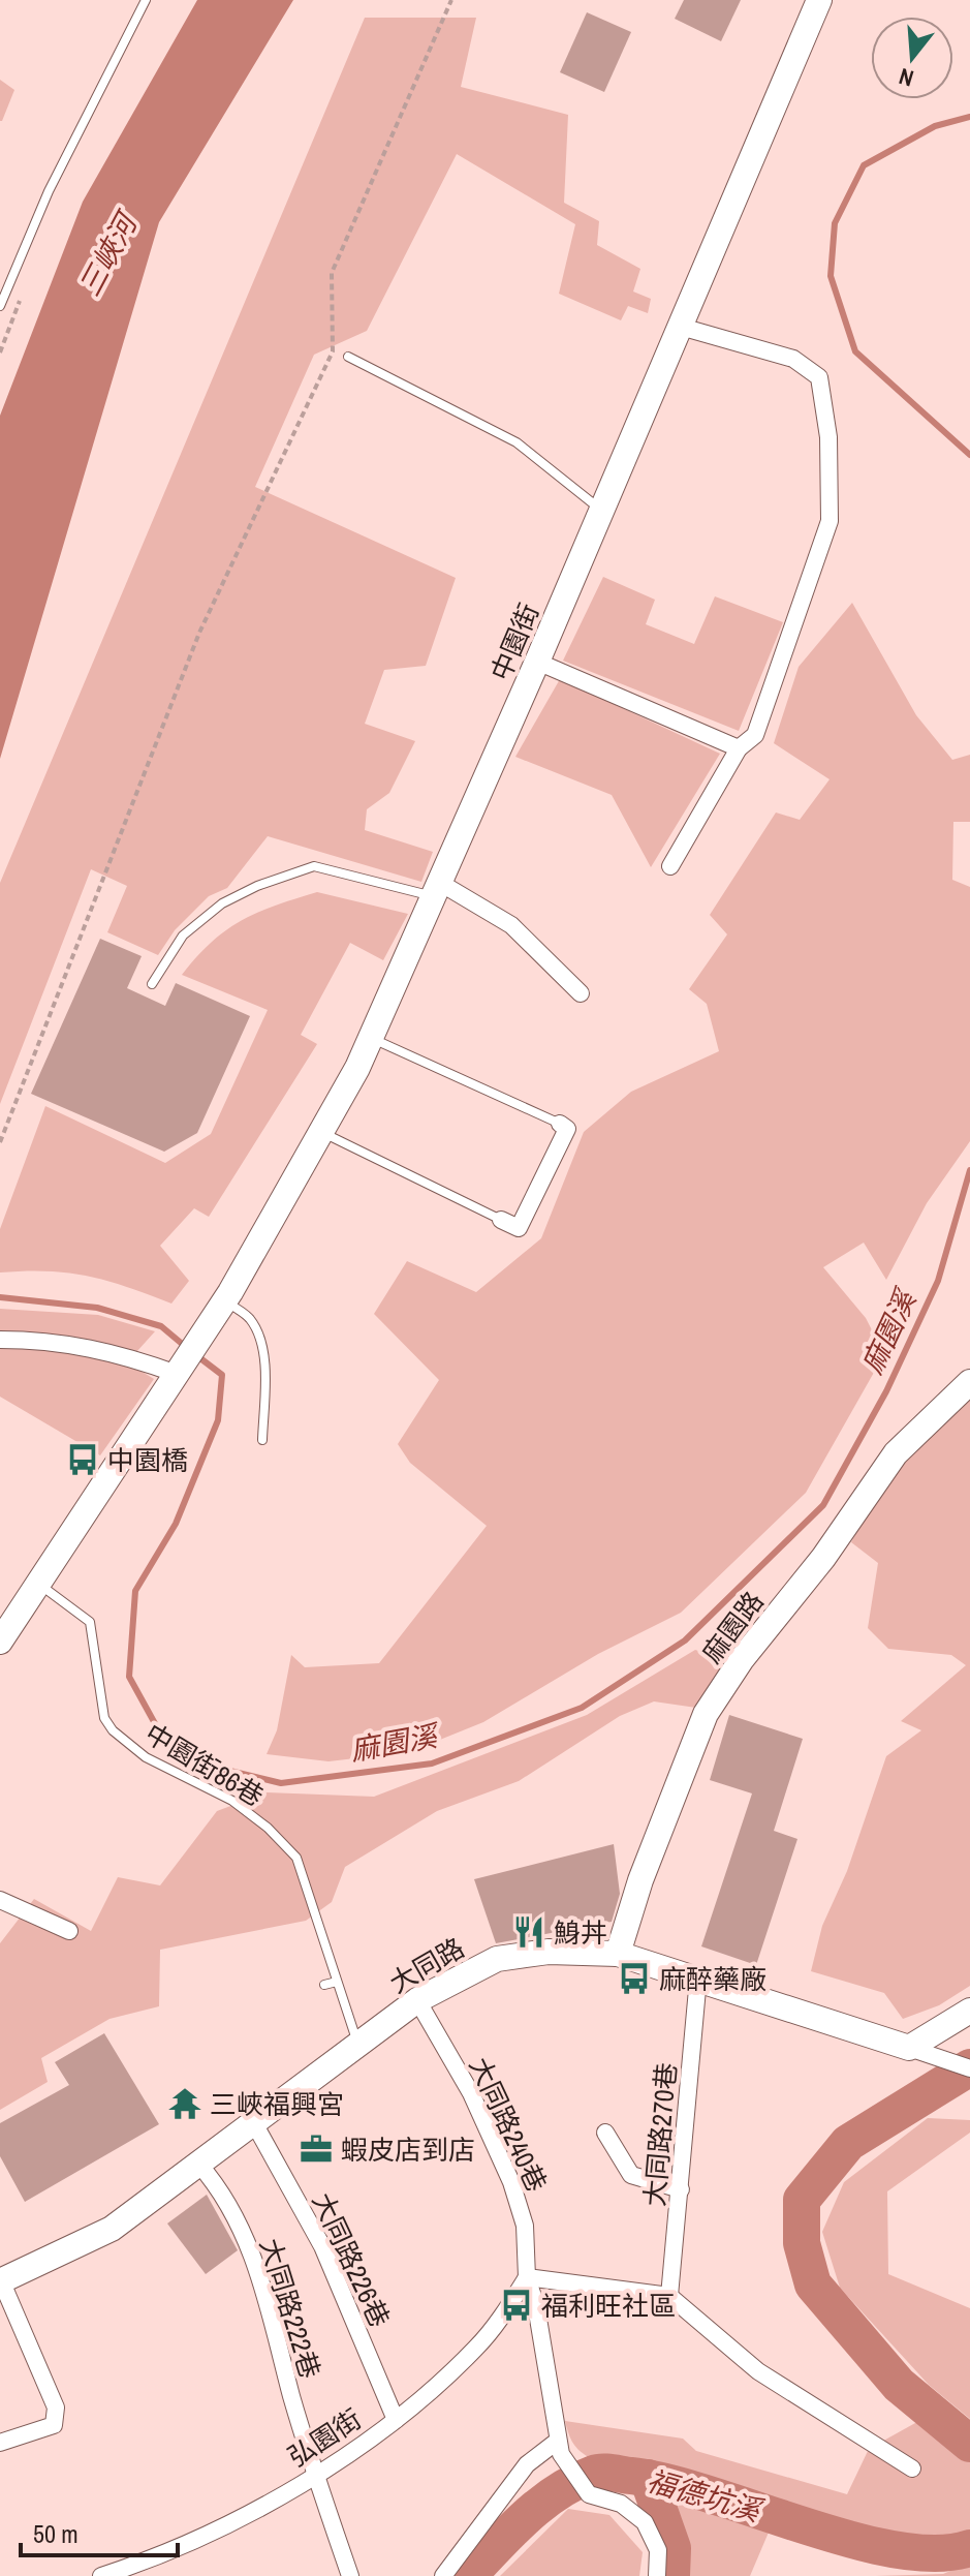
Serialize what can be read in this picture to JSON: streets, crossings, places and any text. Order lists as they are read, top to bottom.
{
  "streets": {
    "street": [
      "中園街",
      "麻園路",
      "大同路",
      "大同路240巷",
      "大同路270巷",
      "大同路226巷",
      "大同路222巷",
      "弘園街"
    ],
    "lane": ["中園街86巷"]
  },
  "crossings": [
    ["麻園路", "大同路"],
    ["中園街86巷", "大同路"],
    ["大同路", "大同路240巷"],
    ["大同路", "大同路270巷"],
    ["大同路", "大同路226巷"],
    ["大同路", "大同路222巷"],
    ["大同路240巷", "弘園街"],
    ["大同路226巷", "弘園街"],
    ["大同路222巷", "弘園街"]
  ],
  "water": ["三峽河", "麻園溪", "福德坑溪"],
  "places": {
    "bus stop": ["中園橋", "麻醉藥廠", "福利旺社區"],
    "restaurant": ["鯓丼"],
    "temple": ["三峽福興宮"],
    "office": ["蝦皮店到店"]
  },
  "scale_bar": "50 m",
  "north": "bottom"
}
